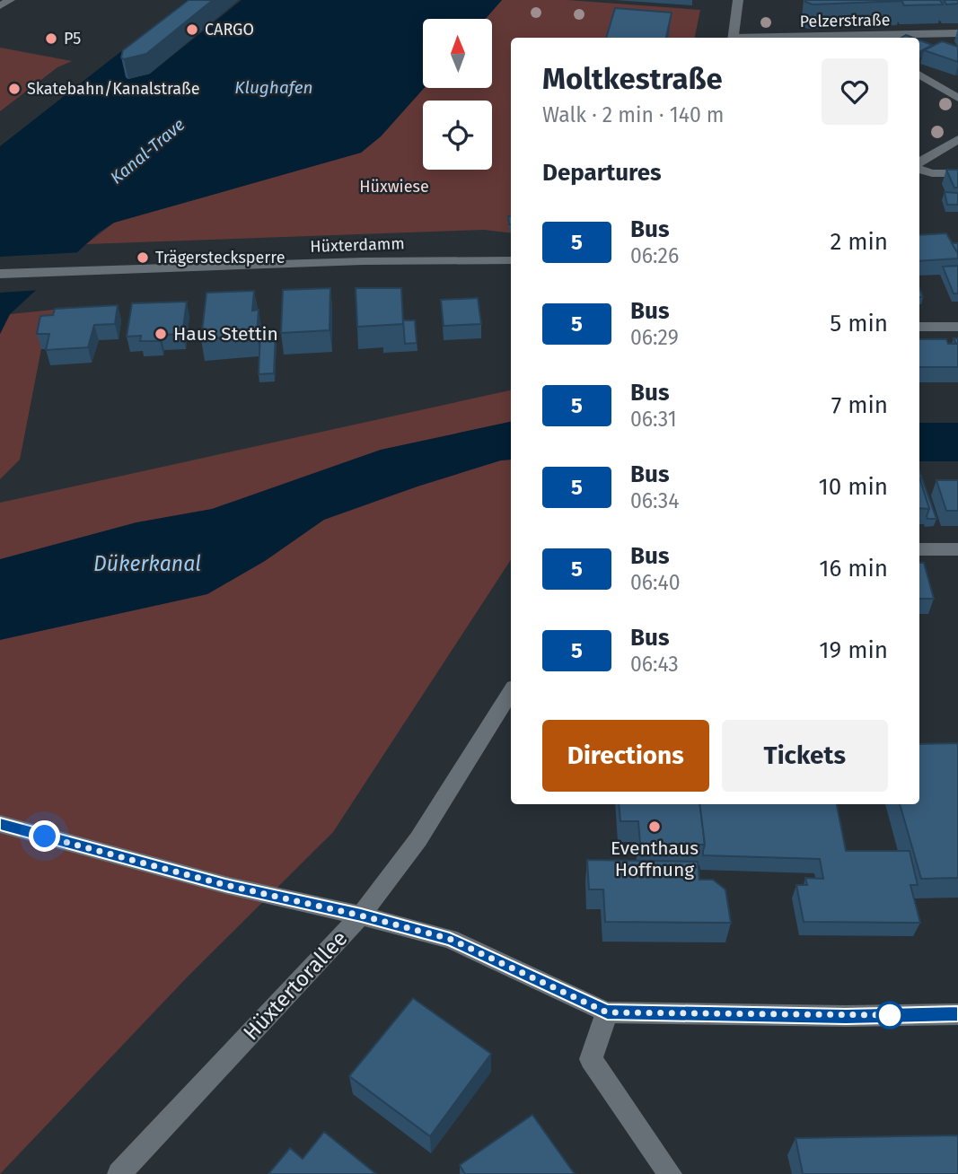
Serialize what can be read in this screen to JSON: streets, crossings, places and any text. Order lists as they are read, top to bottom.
{
  "streets": {
    "main road": ["Pelzerstraße", "Hüxterdamm", "Hüxtertorallee"]
  },
  "water": ["Klughafen", "Kanal-Trave", "Dükerkanal"],
  "parks": ["Hüxwiese"],
  "places": [
    "CARGO",
    "P5",
    "Skatebahn/Kanalstraße",
    "Trägerstecksperre",
    "Haus Stettin",
    "Eventhaus Hoffnung"
  ],
  "lines": ["bus line 5"],
  "north": "top",
  "page": {
    "heading": [
      ["Moltkestraße", "Walk · 2 min · 140 m"],
      "Departures"
    ],
    "list": [
      {
        "mark": "5",
        "name": "Bus",
        "note": "06:26",
        "value": "2 min"
      },
      {
        "mark": "5",
        "name": "Bus",
        "note": "06:29",
        "value": "5 min"
      },
      {
        "mark": "5",
        "name": "Bus",
        "note": "06:31",
        "value": "7 min"
      },
      {
        "mark": "5",
        "name": "Bus",
        "note": "06:34",
        "value": "10 min"
      },
      {
        "mark": "5",
        "name": "Bus",
        "note": "06:40",
        "value": "16 min"
      },
      {
        "mark": "5",
        "name": "Bus",
        "note": "06:43",
        "value": "19 min"
      }
    ],
    "buttons": ["Directions", "Tickets"]
  }
}
